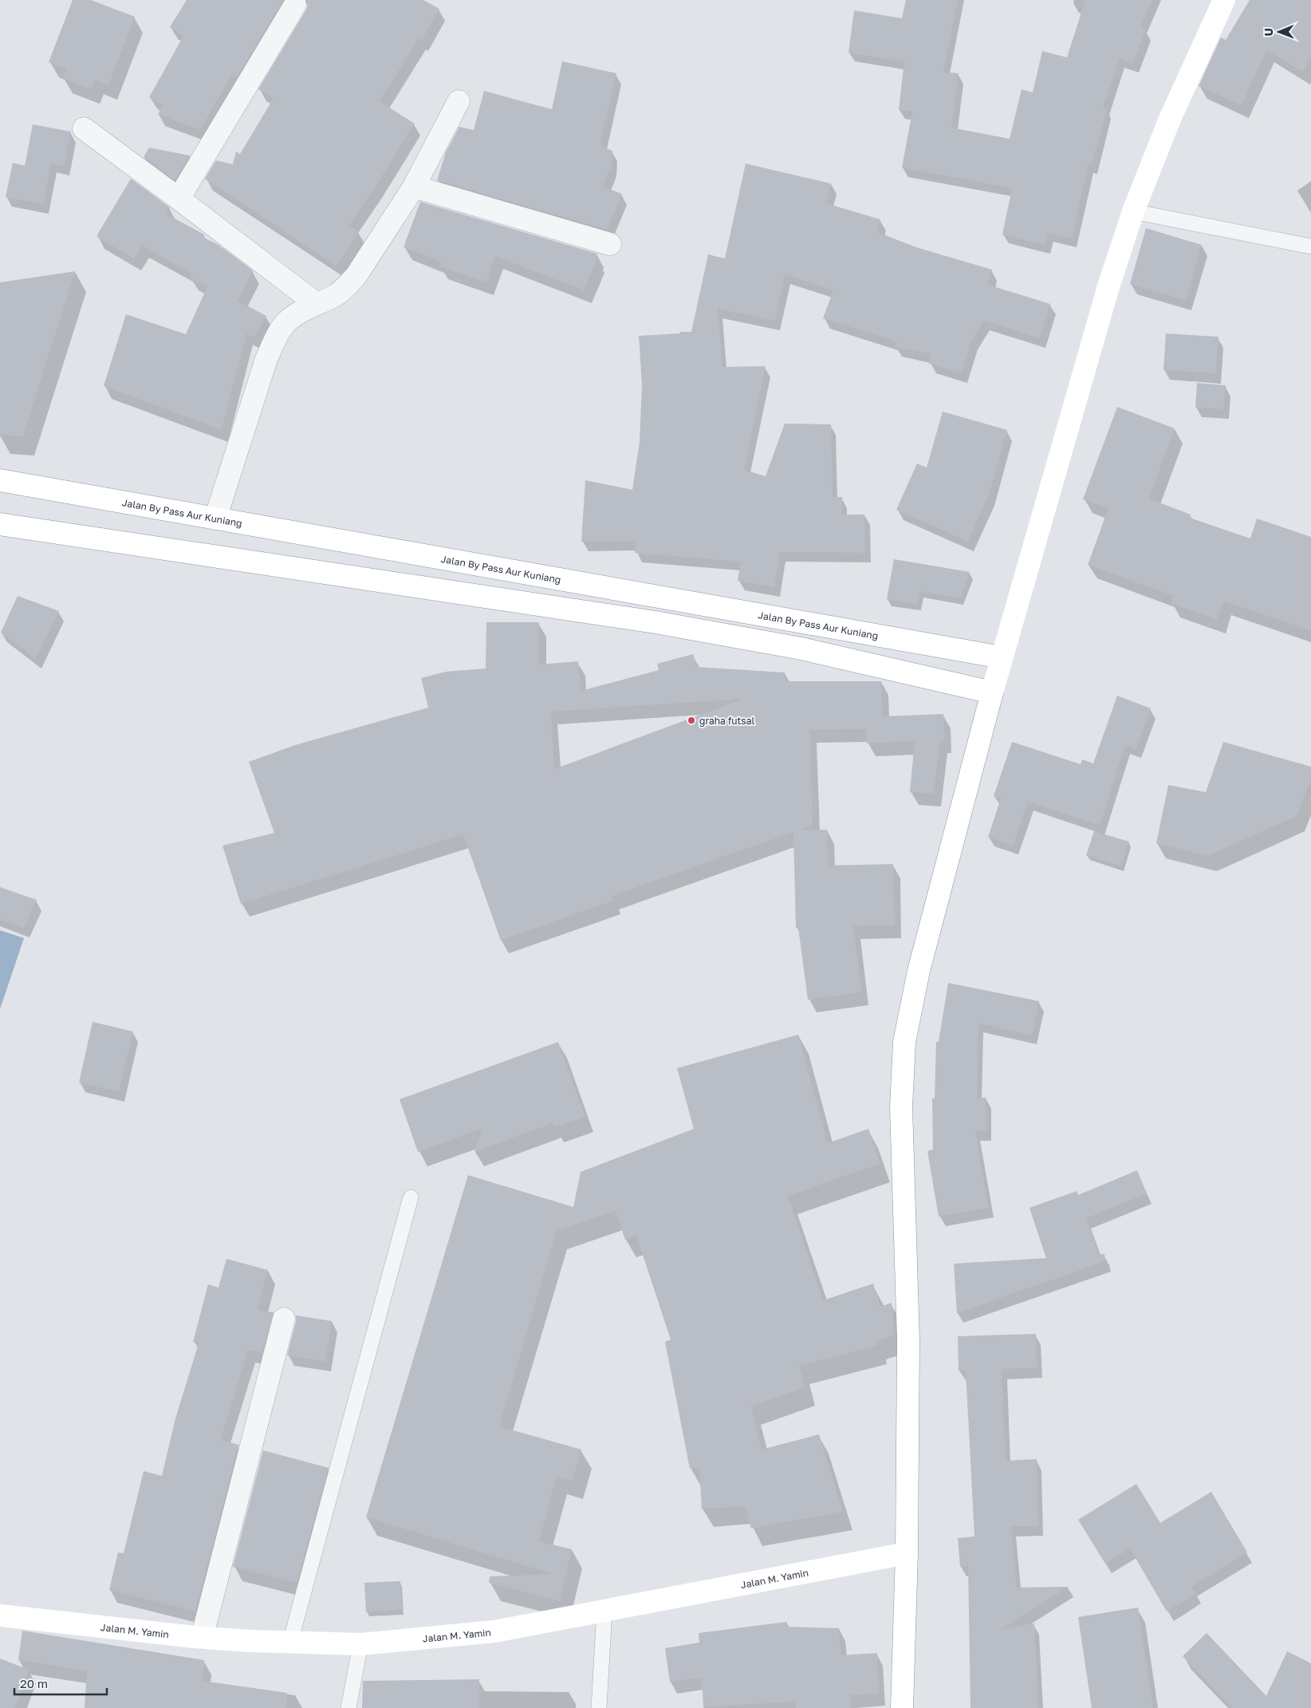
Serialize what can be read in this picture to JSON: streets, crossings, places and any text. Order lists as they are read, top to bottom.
{
  "streets": {
    "main road": ["Jalan By Pass Aur Kuniang", "Jalan M. Yamin"]
  },
  "places": ["graha futsal"],
  "scale_bar": "20 m",
  "north": "left"
}
